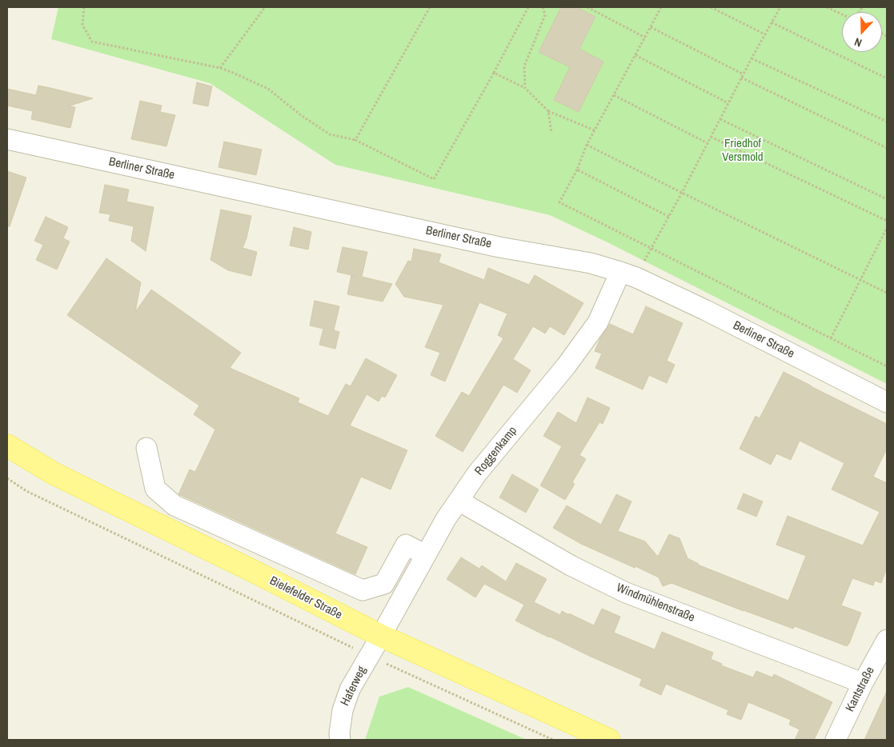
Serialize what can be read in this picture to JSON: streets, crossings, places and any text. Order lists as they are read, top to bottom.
{
  "streets": {
    "main road": ["Bielefelder Straße"],
    "street": [
      "Berliner Straße",
      "Roggenkamp",
      "Windmühlenstraße",
      "Haferweg",
      "Kantstraße"
    ]
  },
  "crossings": [
    ["Berliner Straße", "Roggenkamp"],
    ["Roggenkamp", "Bielefelder Straße"],
    ["Roggenkamp", "Windmühlenstraße"],
    ["Roggenkamp", "Haferweg"],
    ["Bielefelder Straße", "Haferweg"],
    ["Windmühlenstraße", "Kantstraße"]
  ],
  "parks": ["Friedhof Versmold"],
  "north": "bottom"
}
